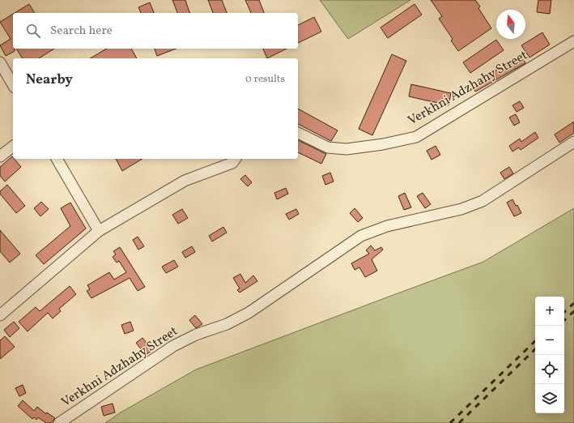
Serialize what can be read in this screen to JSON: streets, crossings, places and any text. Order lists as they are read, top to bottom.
{
  "streets": {
    "street": ["Verkhni Adzhahy Street"]
  },
  "north": "top",
  "page": {
    "search": "Search here",
    "heading": ["Nearby", "0 results"],
    "map_buttons": ["+", "−"]
  }
}
